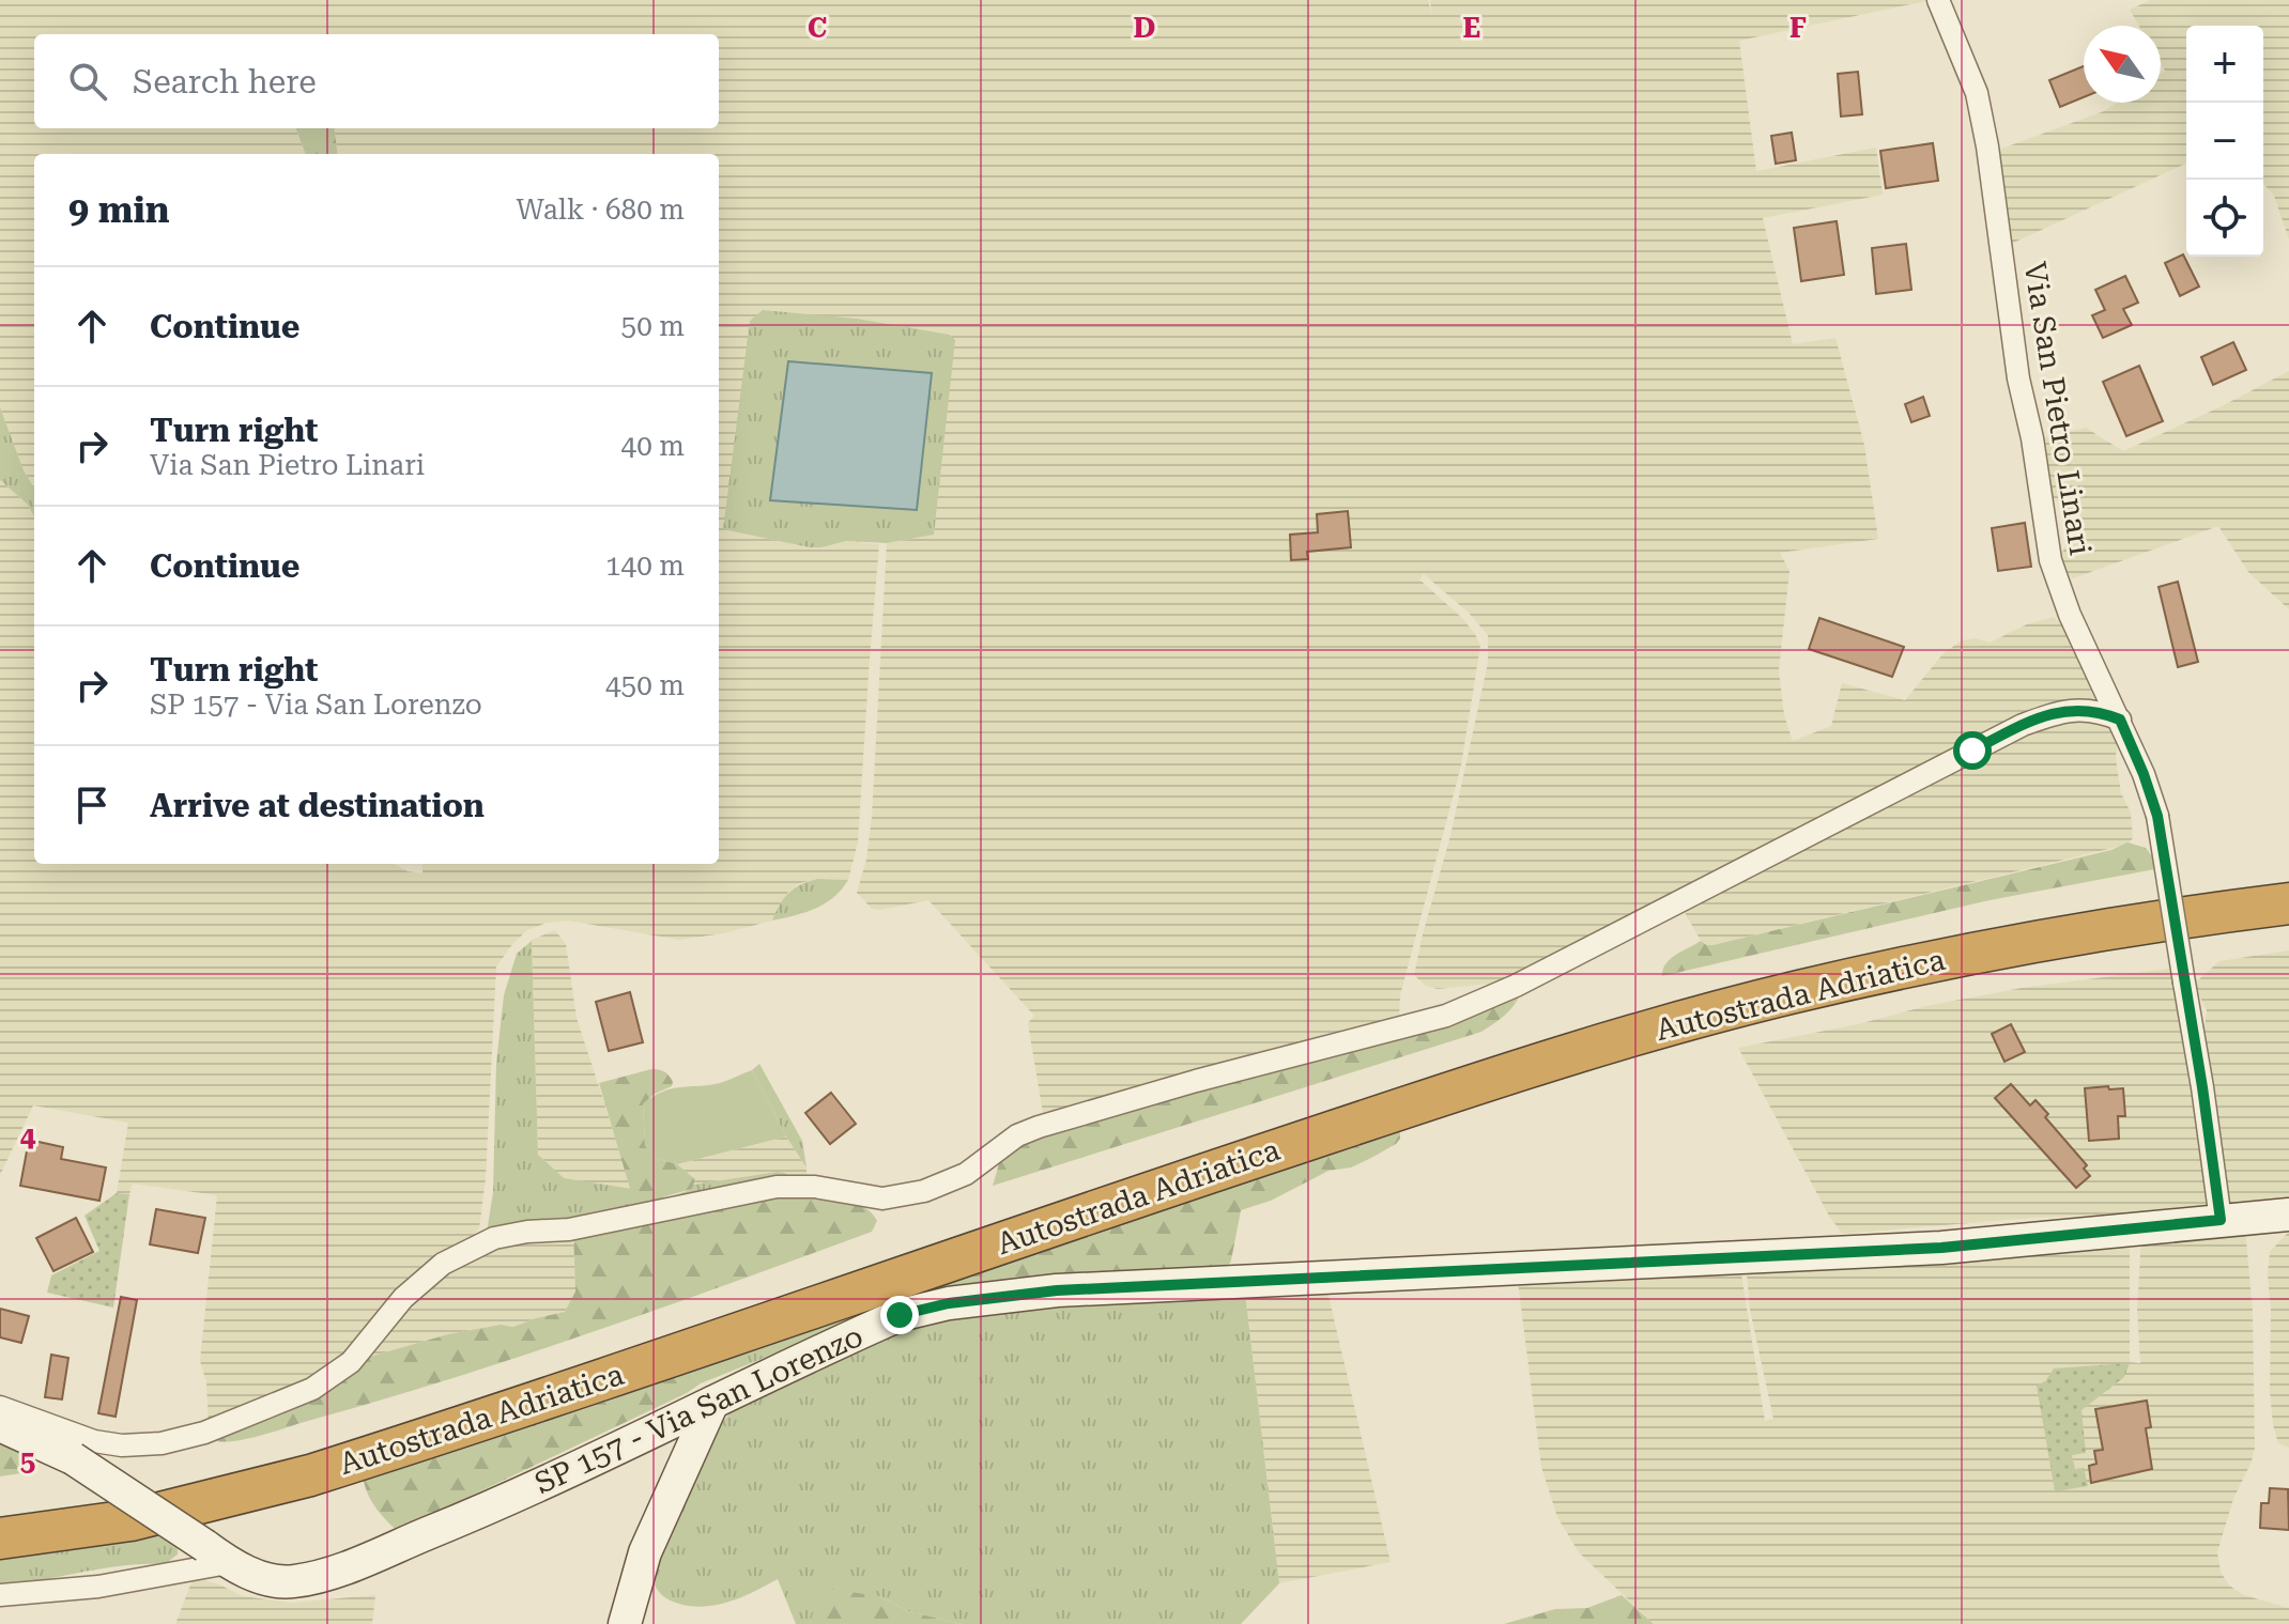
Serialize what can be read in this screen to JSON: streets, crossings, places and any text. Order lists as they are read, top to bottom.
{
  "streets": {
    "highway": ["Autostrada Adriatica"],
    "main road": ["SP 157 - Via San Lorenzo"],
    "street": ["Via San Pietro Linari"]
  },
  "crossings": [
    ["Via San Pietro Linari", "SP 157 - Via San Lorenzo"]
  ],
  "north": "top left",
  "page": {
    "map_buttons": ["+", "−"],
    "search": "Search here",
    "heading": ["9 min", "Walk · 680 m"],
    "list": [
      ["Continue", "50 m"],
      ["Turn right", "Via San Pietro Linari", "40 m"],
      ["Continue", "140 m"],
      ["Turn right", "SP 157 - Via San Lorenzo", "450 m"],
      "Arrive at destination"
    ]
  },
  "grid": {
    "columns": [
      "C",
      "D",
      "E",
      "F"
    ],
    "rows": ["4", "5"]
  }
}
